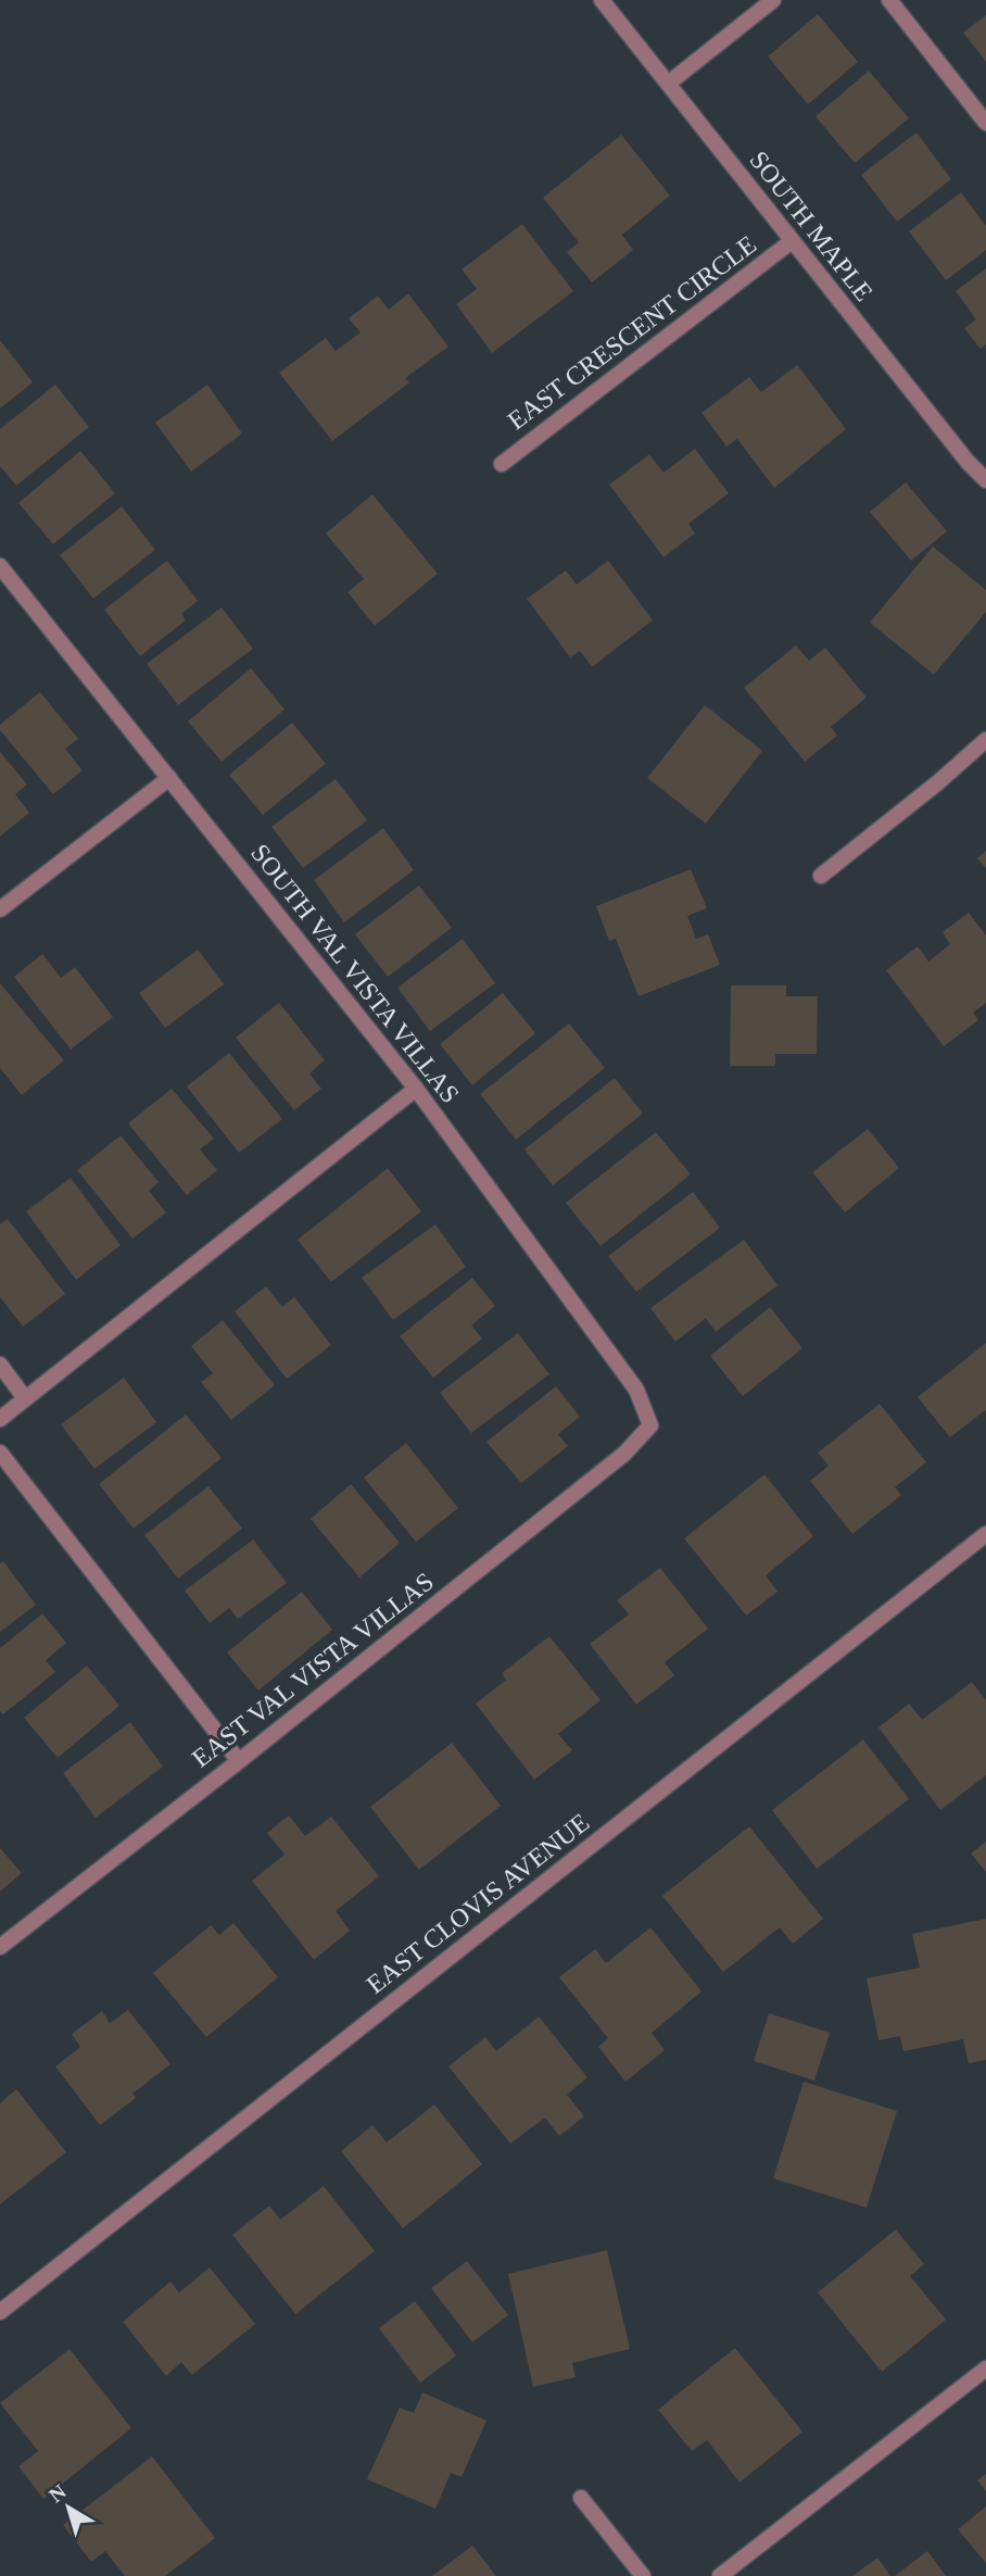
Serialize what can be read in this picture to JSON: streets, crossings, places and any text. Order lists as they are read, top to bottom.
{
  "streets": {
    "street": [
      "SOUTH MAPLE",
      "EAST CRESCENT CIRCLE",
      "SOUTH VAL VISTA VILLAS",
      "EAST VAL VISTA VILLAS",
      "EAST CLOVIS AVENUE"
    ]
  },
  "crossings": [
    ["SOUTH MAPLE", "EAST CRESCENT CIRCLE"],
    ["SOUTH VAL VISTA VILLAS", "EAST VAL VISTA VILLAS"]
  ],
  "north": "top left"
}
